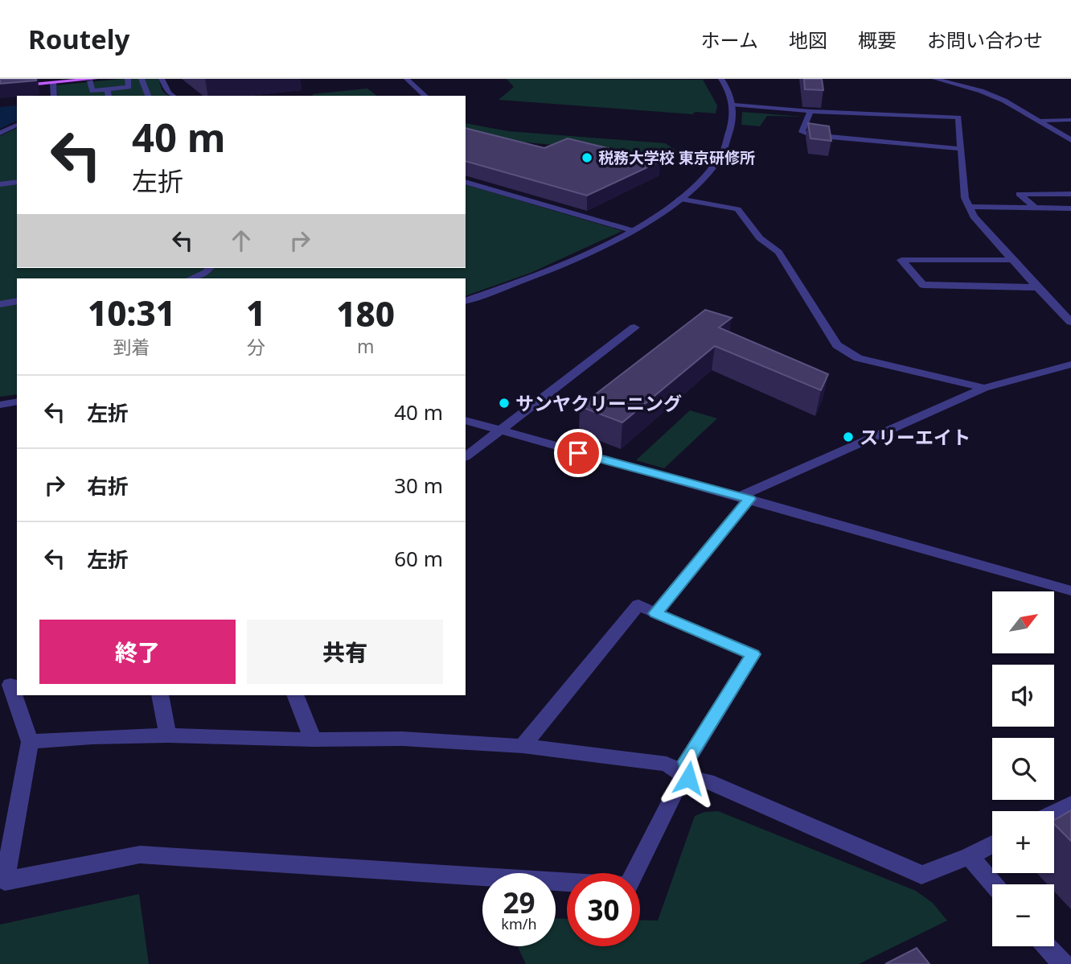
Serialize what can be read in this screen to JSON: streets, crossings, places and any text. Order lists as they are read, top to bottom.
{
  "places": ["税務大学校 東京研修所", "サンヤクリーニング", "スリーエイト"],
  "north": "top right",
  "page": {
    "header": "Routely",
    "nav": [
      "ホーム",
      "地図",
      "概要",
      "お問い合わせ"
    ],
    "turn": ["40 m", "左折"],
    "eta": [
      "10:31",
      "到着",
      "1",
      "分",
      "180",
      "m"
    ],
    "list": [
      {
        "name": "左折",
        "value": "40 m"
      },
      {
        "name": "右折",
        "value": "30 m"
      },
      {
        "name": "左折",
        "value": "60 m"
      }
    ],
    "map_buttons": ["+", "−"],
    "buttons": ["終了", "共有"],
    "speed": "29 km/h",
    "limit": "30"
  }
}
